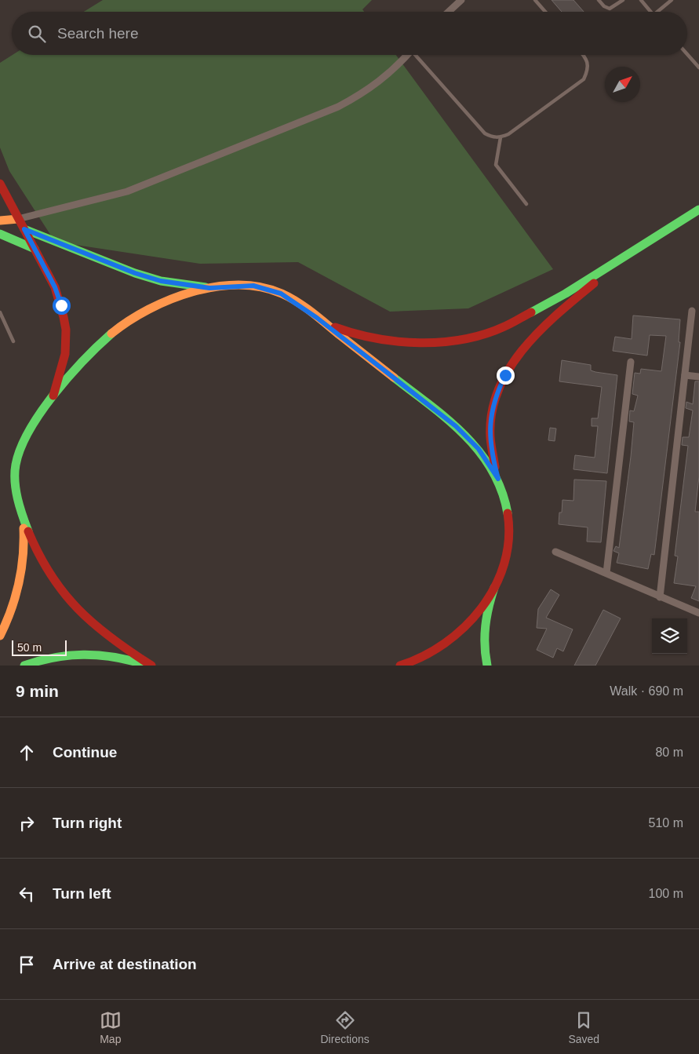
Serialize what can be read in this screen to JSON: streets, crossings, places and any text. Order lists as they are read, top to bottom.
{
  "scale_bar": "50 m",
  "north": "top right",
  "page": {
    "search": "Search here",
    "scale": "50 m",
    "heading": ["9 min", "Walk · 690 m"],
    "list": [
      ["Continue", "80 m"],
      ["Turn right", "510 m"],
      ["Turn left", "100 m"],
      "Arrive at destination"
    ],
    "nav": ["Map", "Directions", "Saved"]
  }
}
